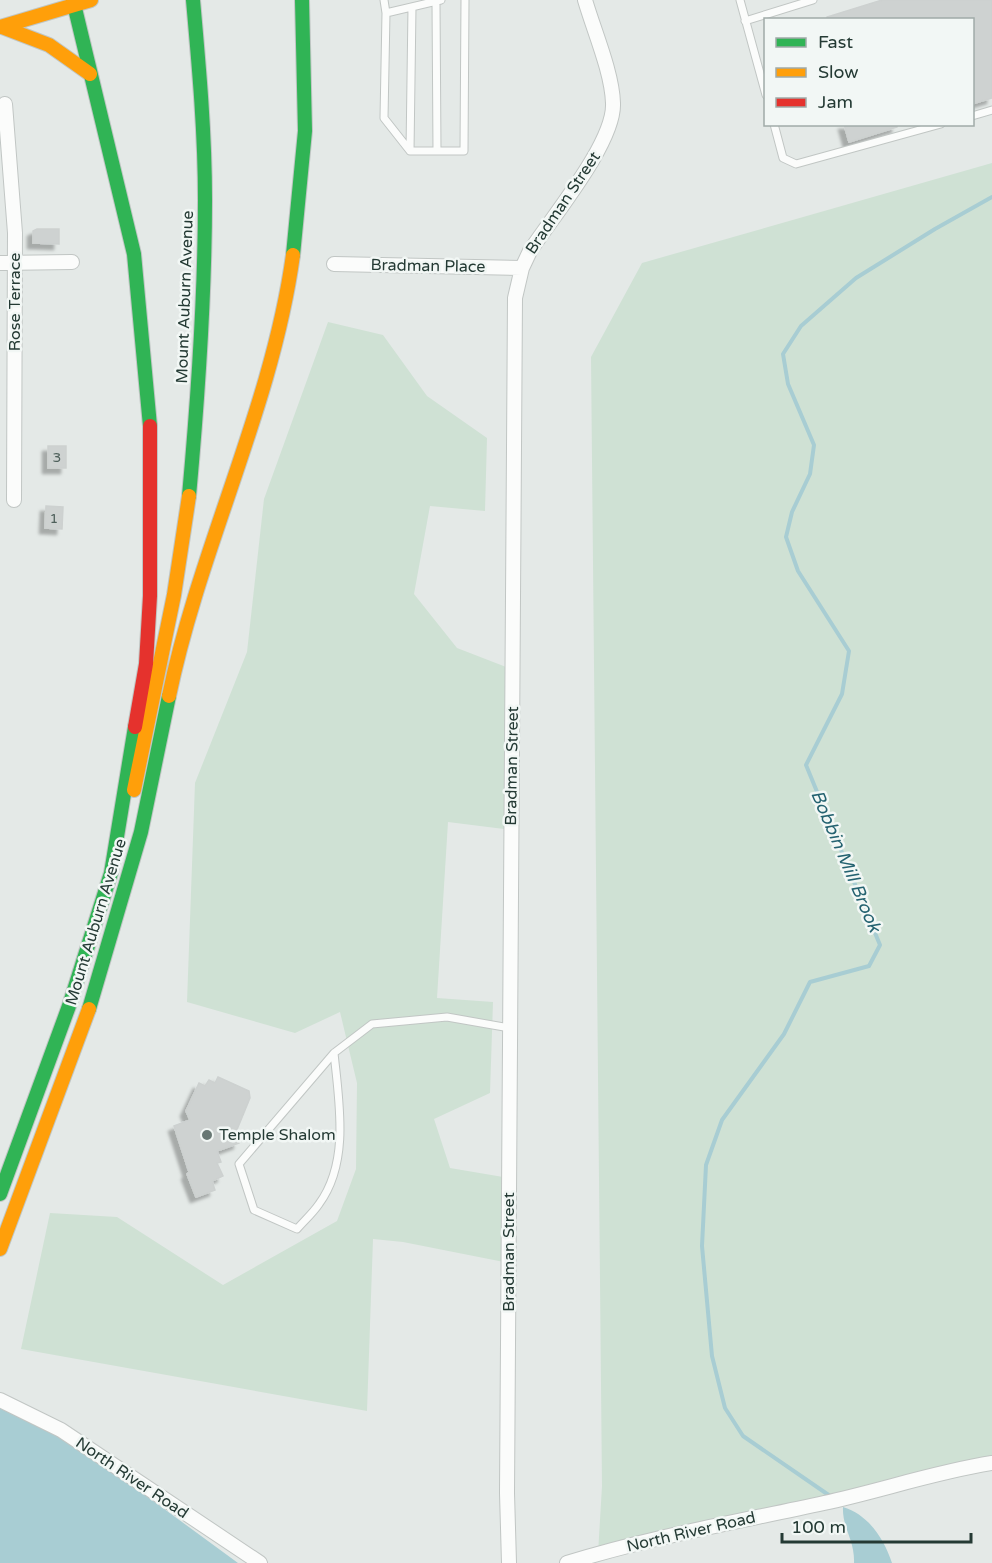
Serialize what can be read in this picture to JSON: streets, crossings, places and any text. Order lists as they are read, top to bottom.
{
  "streets": {
    "main road": ["Mount Auburn Avenue"],
    "street": [
      "Bradman Street",
      "Bradman Place",
      "Rose Terrace",
      "North River Road"
    ]
  },
  "crossings": [
    ["Bradman Street", "Bradman Place"]
  ],
  "water": ["Bobbin Mill Brook"],
  "places": ["Temple Shalom"],
  "house_numbers": ["3", "1"],
  "legend": ["Fast", "Slow", "Jam"],
  "scale_bar": "100 m"
}
